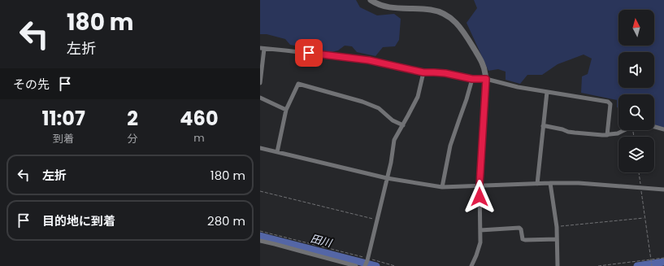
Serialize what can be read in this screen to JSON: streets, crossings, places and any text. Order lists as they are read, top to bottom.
{
  "water": ["田川"],
  "north": "top",
  "page": {
    "turn": ["180 m", "左折"],
    "then": "その先",
    "eta": [
      "11:07",
      "到着",
      "2",
      "分",
      "460",
      "m"
    ],
    "list": [
      {
        "name": "左折",
        "value": "180 m"
      },
      {
        "name": "目的地に到着",
        "value": "280 m"
      }
    ]
  }
}
